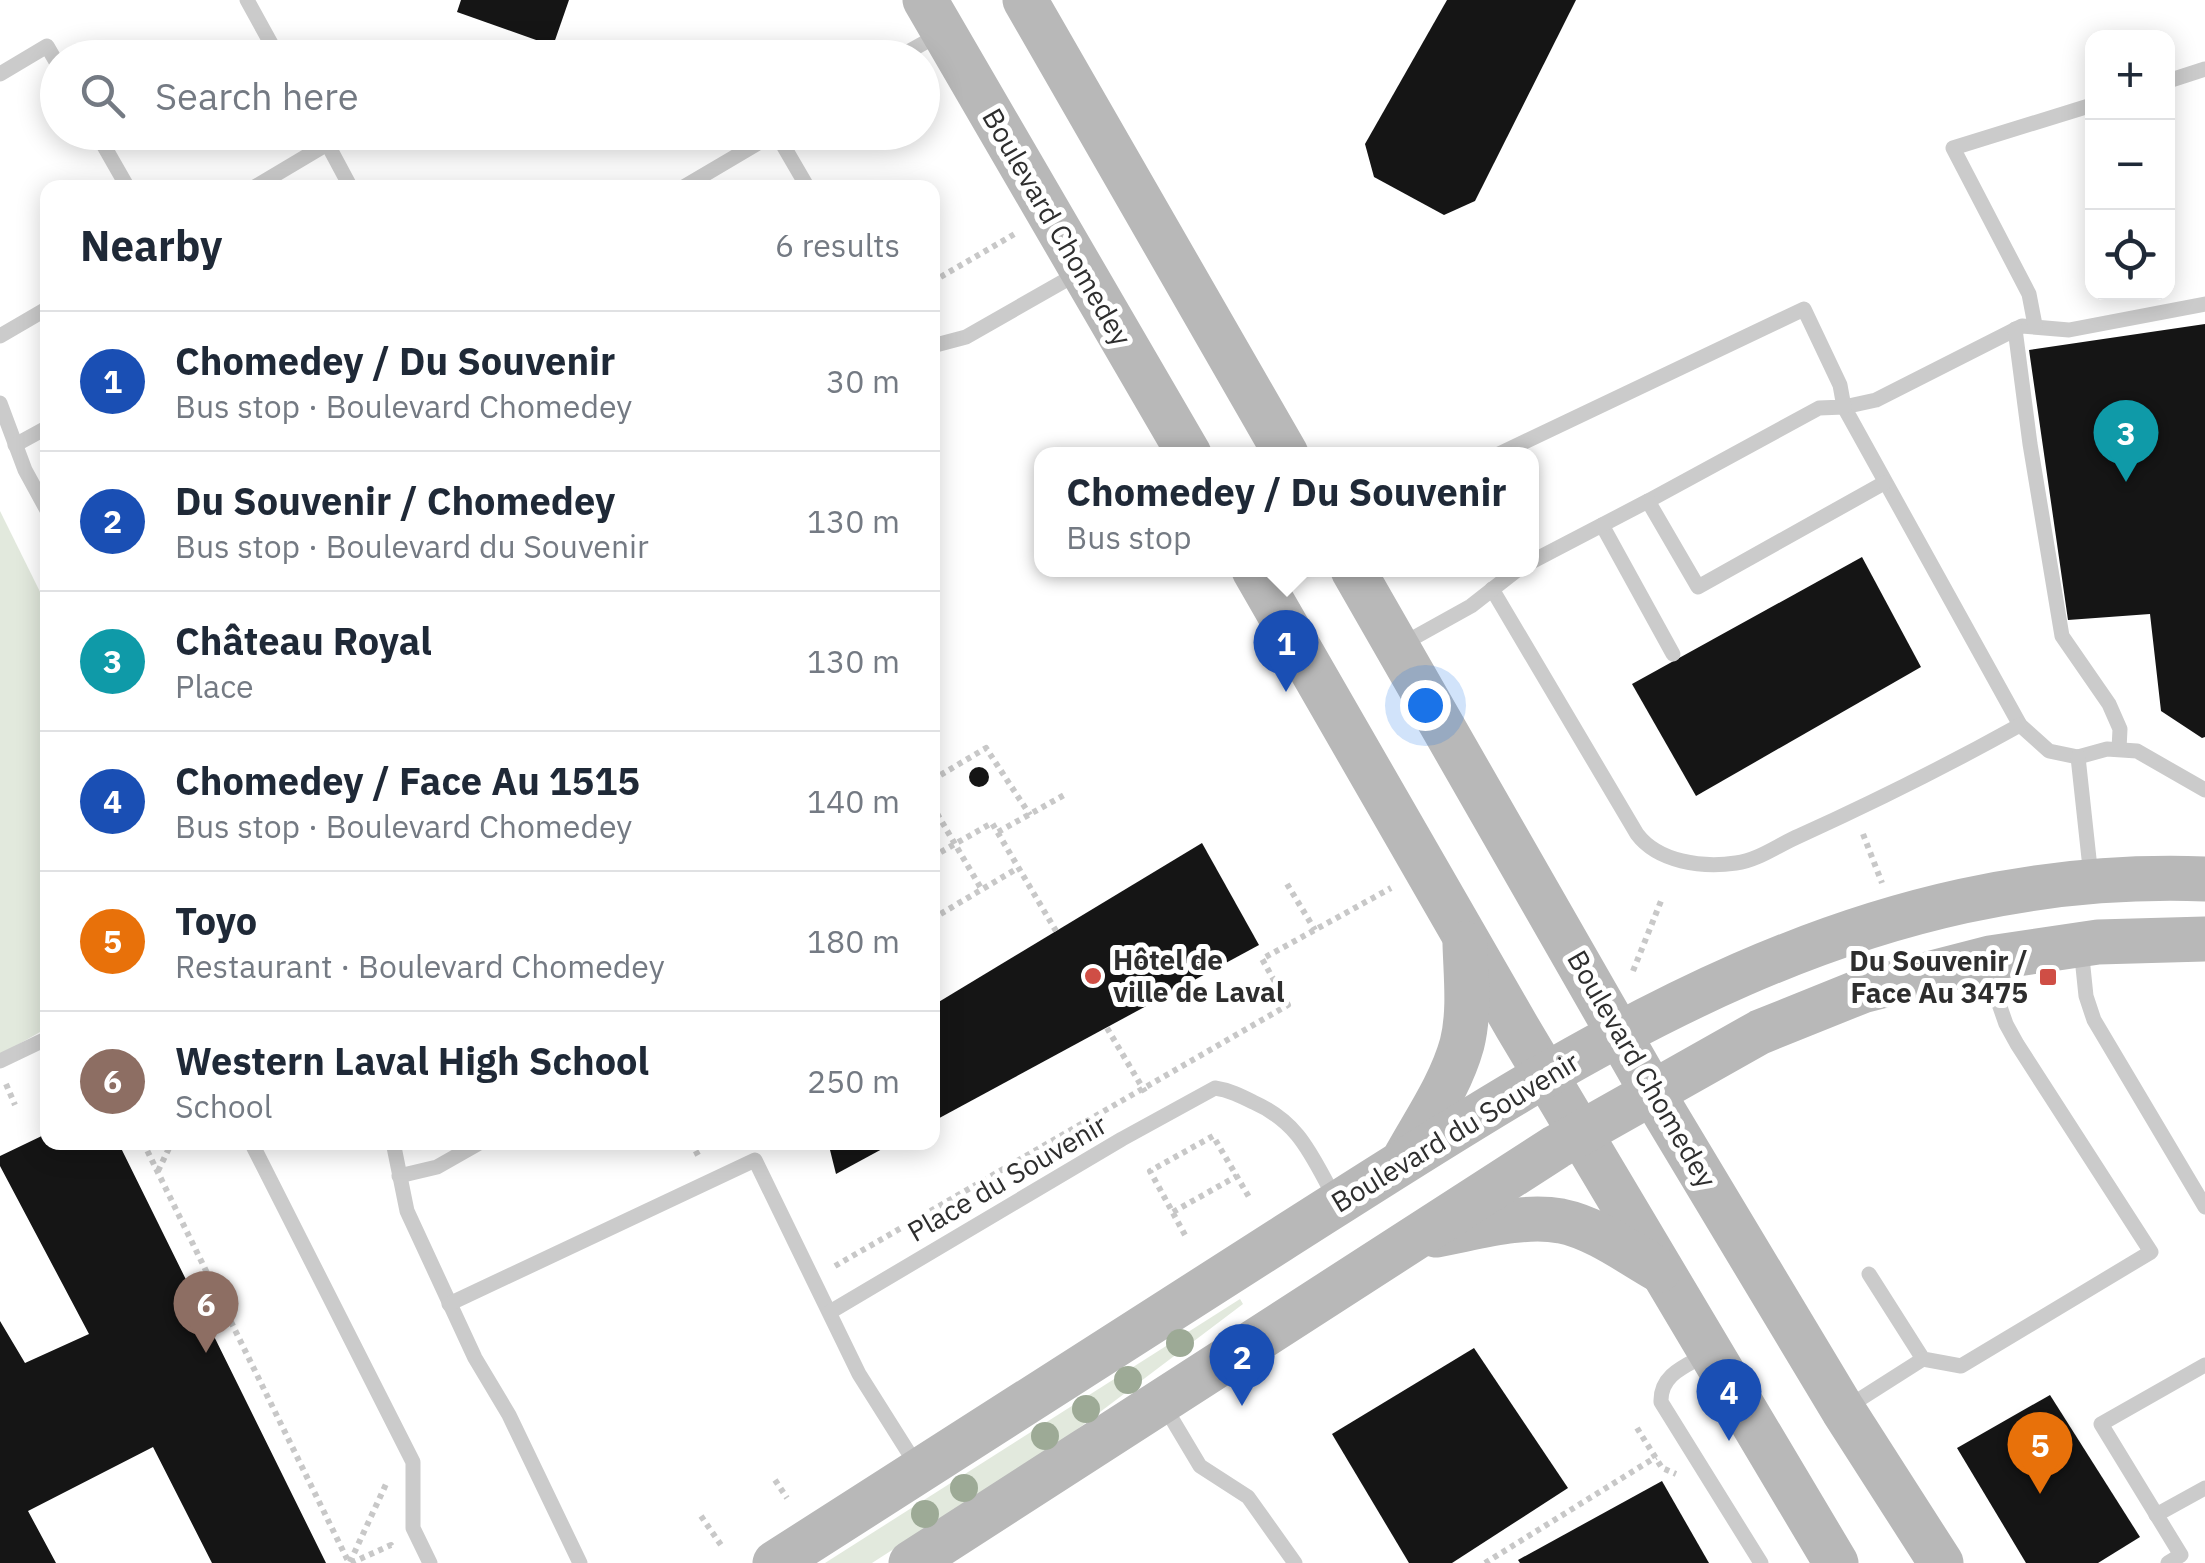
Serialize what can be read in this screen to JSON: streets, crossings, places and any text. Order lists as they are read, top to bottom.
{
  "streets": {
    "street": ["Boulevard Chomedey", "Boulevard du Souvenir"],
    "lane": ["Place du Souvenir"]
  },
  "crossings": [
    ["Boulevard Chomedey", "Boulevard du Souvenir"],
    ["Boulevard du Souvenir", "Place du Souvenir"]
  ],
  "places": {
    "other": ["Hôtel de ville de Laval"],
    "transit": ["Du Souvenir / Face Au 3475"]
  },
  "page": {
    "map_buttons": ["+", "−"],
    "search": "Search here",
    "heading": ["Nearby", "6 results"],
    "list": [
      {
        "mark": "1",
        "name": "Chomedey / Du Souvenir",
        "note": "Bus stop · Boulevard Chomedey",
        "value": "30 m"
      },
      {
        "mark": "2",
        "name": "Du Souvenir / Chomedey",
        "note": "Bus stop · Boulevard du Souvenir",
        "value": "130 m"
      },
      {
        "mark": "3",
        "name": "Château Royal",
        "note": "Place",
        "value": "130 m"
      },
      {
        "mark": "4",
        "name": "Chomedey / Face Au 1515",
        "note": "Bus stop · Boulevard Chomedey",
        "value": "140 m"
      },
      {
        "mark": "5",
        "name": "Toyo",
        "note": "Restaurant · Boulevard Chomedey",
        "value": "180 m"
      },
      {
        "mark": "6",
        "name": "Western Laval High School",
        "note": "School",
        "value": "250 m"
      }
    ],
    "pins": [
      "3",
      "1",
      "6",
      "2",
      "4",
      "5"
    ],
    "popup": ["Chomedey / Du Souvenir", "Bus stop"]
  }
}
